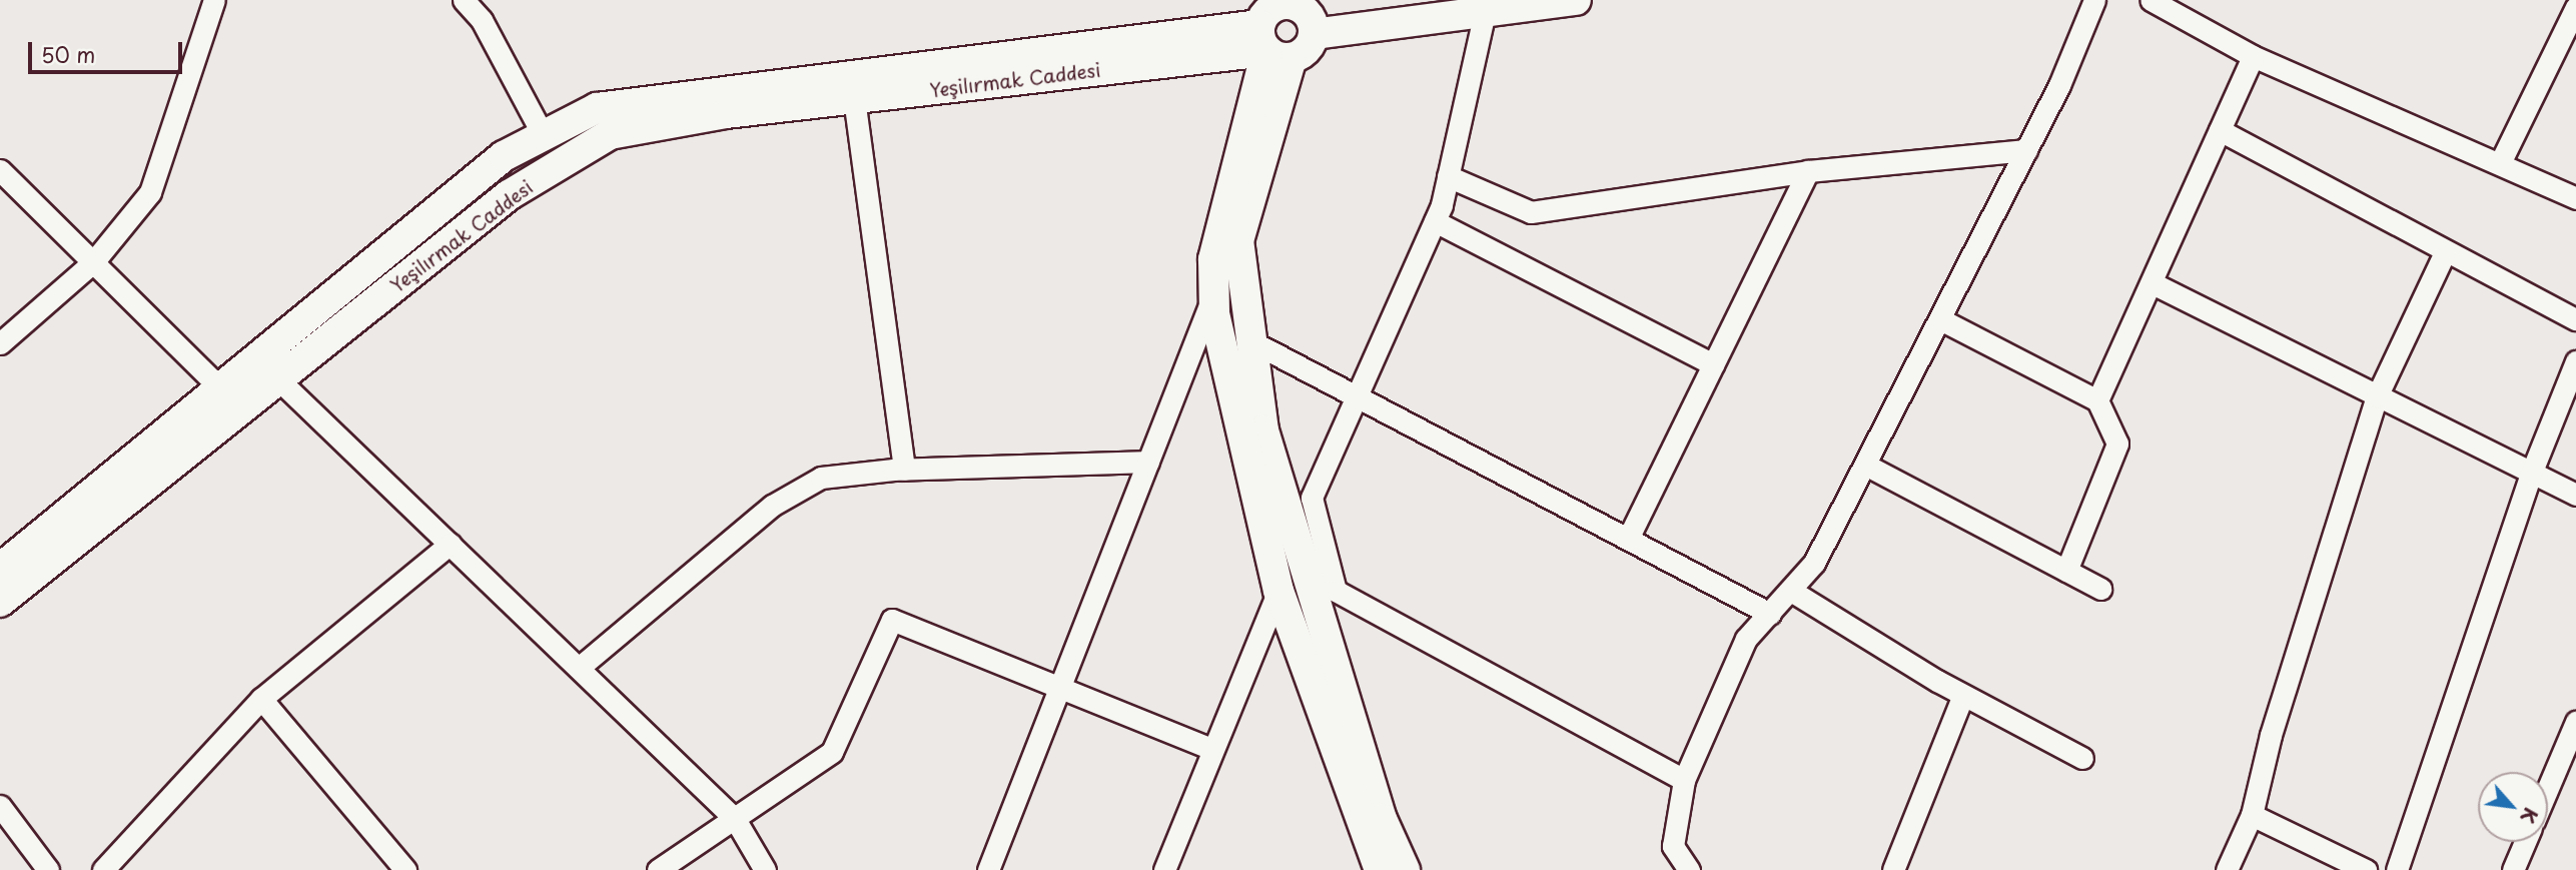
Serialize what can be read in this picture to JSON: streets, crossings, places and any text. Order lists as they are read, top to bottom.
{
  "streets": {
    "main road": ["Yeşilırmak Caddesi"]
  },
  "scale_bar": "50 m",
  "north": "bottom right"
}
